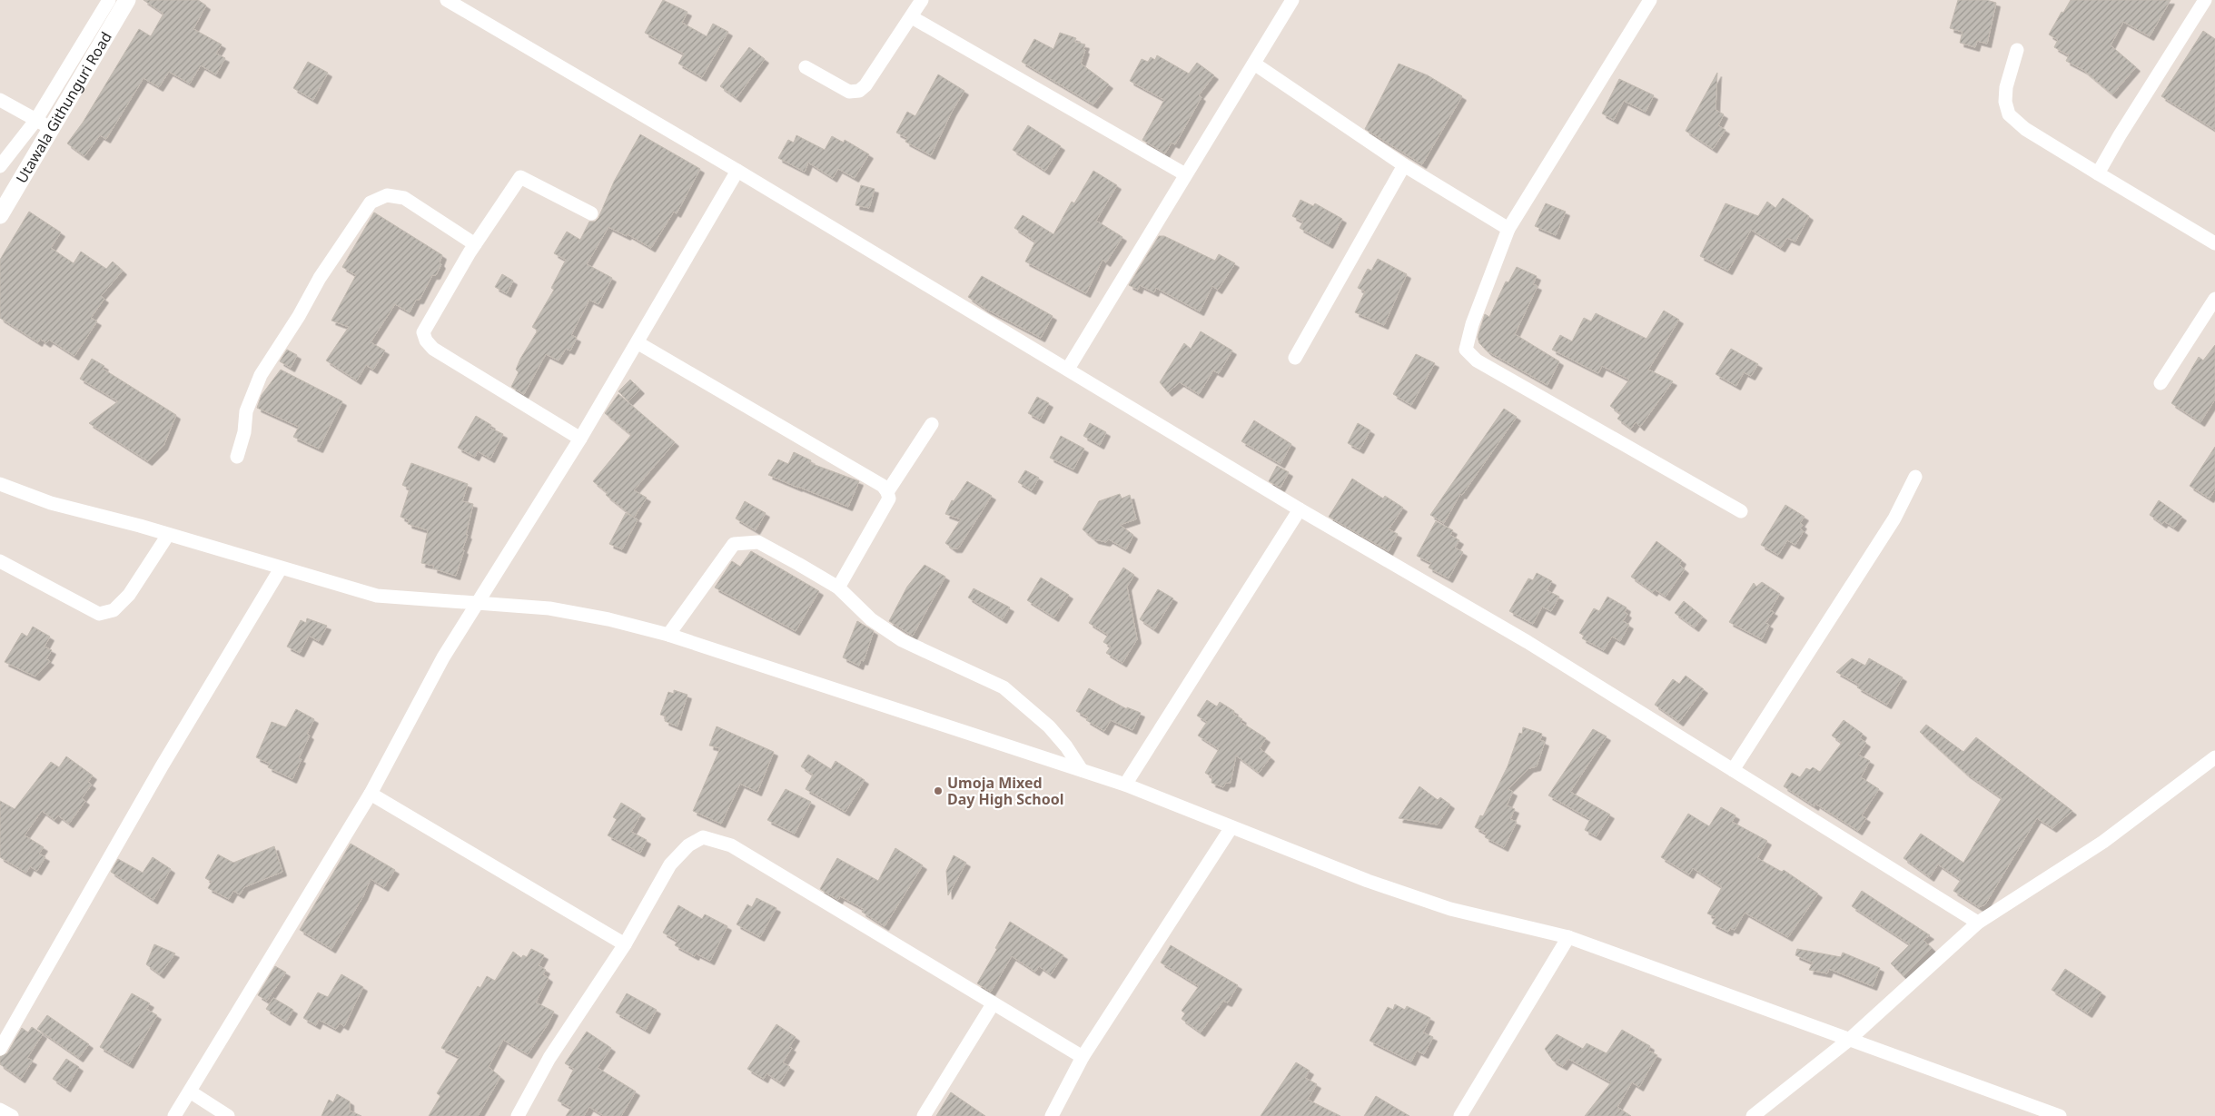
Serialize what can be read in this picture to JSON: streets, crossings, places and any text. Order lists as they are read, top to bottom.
{
  "streets": {
    "street": ["Utawala Githunguri Road"]
  },
  "places": ["Umoja Mixed Day High School"]
}
